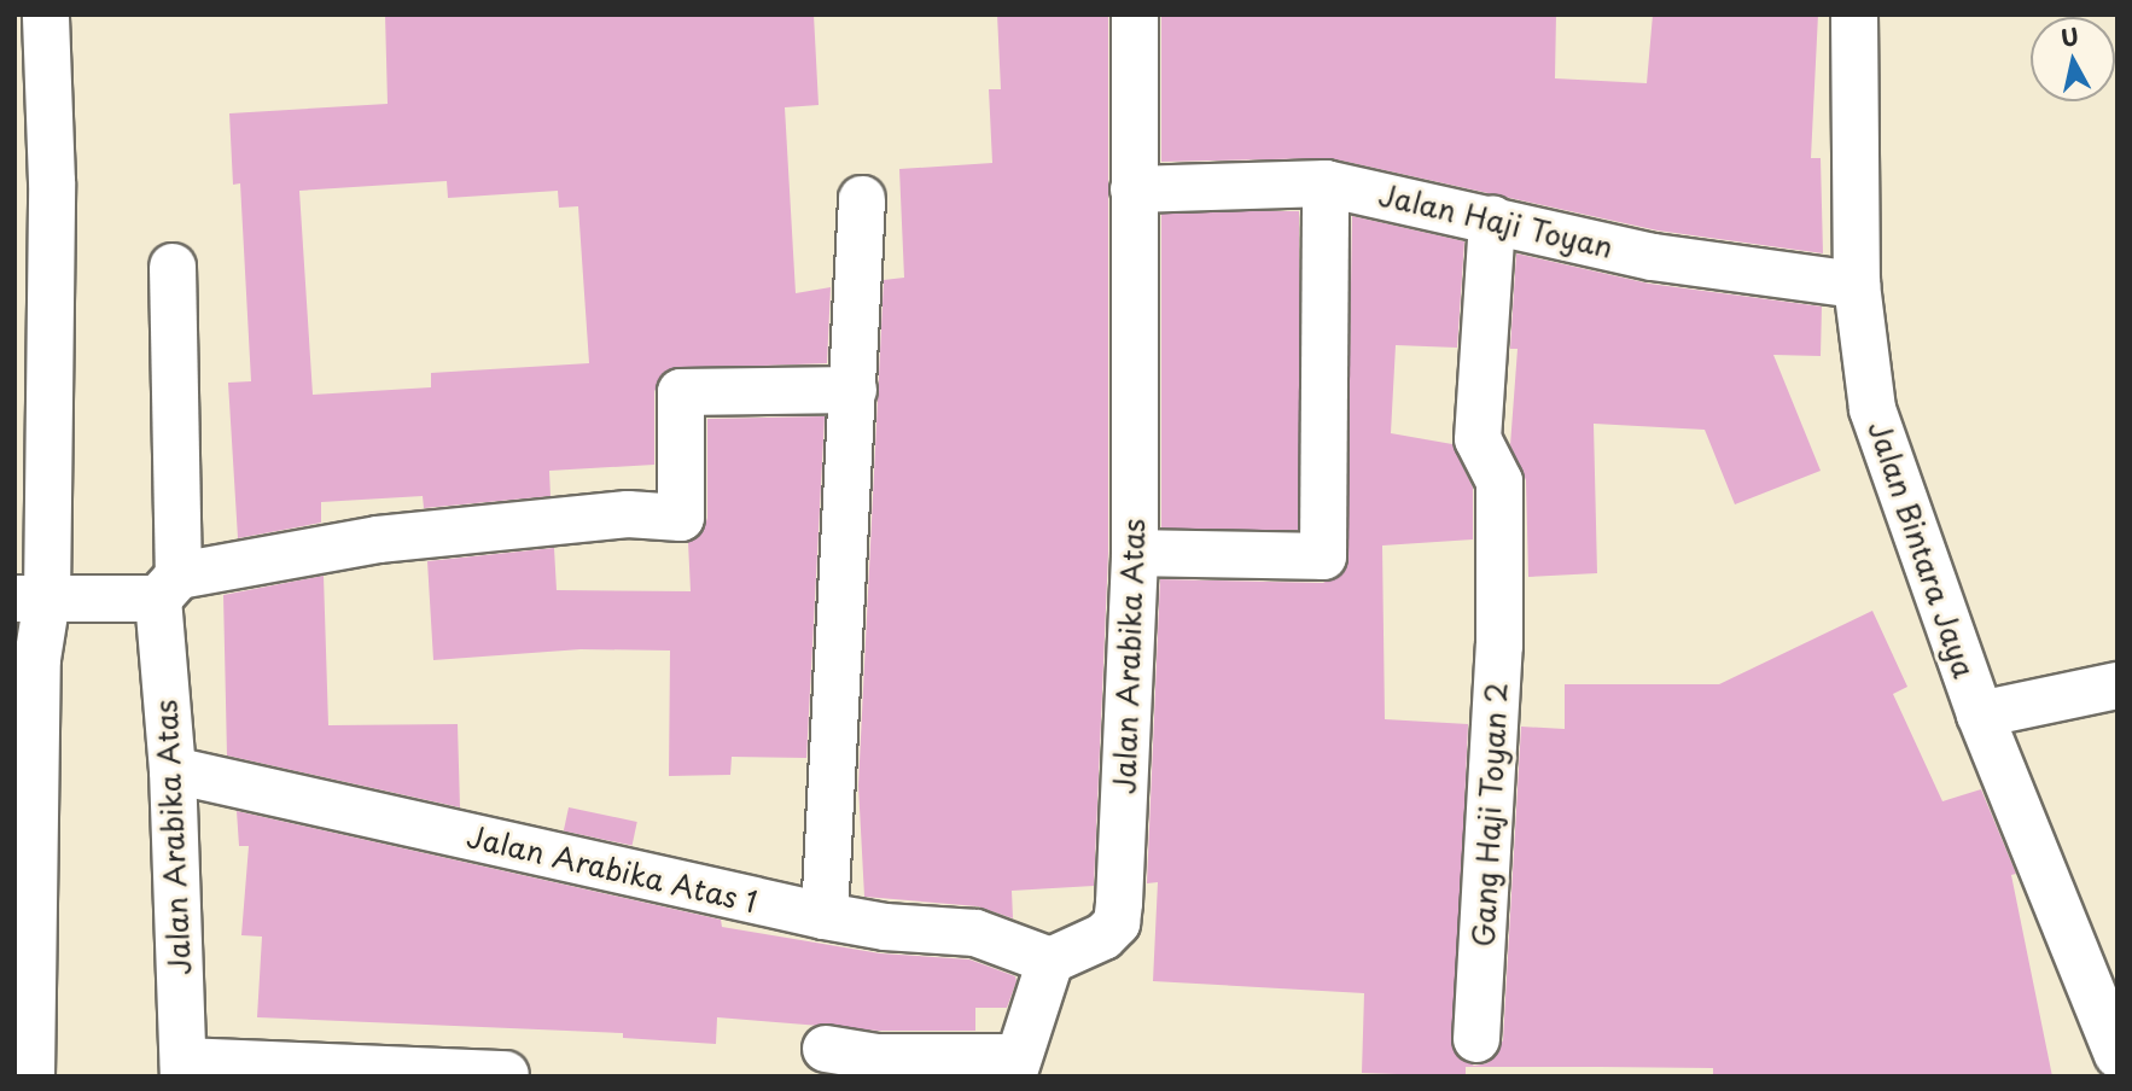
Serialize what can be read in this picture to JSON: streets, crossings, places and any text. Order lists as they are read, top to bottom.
{
  "streets": {
    "street": [
      "Jalan Haji Toyan",
      "Jalan Bintara Jaya",
      "Jalan Arabika Atas",
      "Gang Haji Toyan 2",
      "Jalan Arabika Atas 1"
    ]
  },
  "crossings": [
    ["Jalan Haji Toyan", "Jalan Bintara Jaya"],
    ["Jalan Haji Toyan", "Jalan Arabika Atas"],
    ["Jalan Haji Toyan", "Gang Haji Toyan 2"],
    ["Jalan Arabika Atas", "Jalan Arabika Atas 1"]
  ],
  "north": "top"
}
